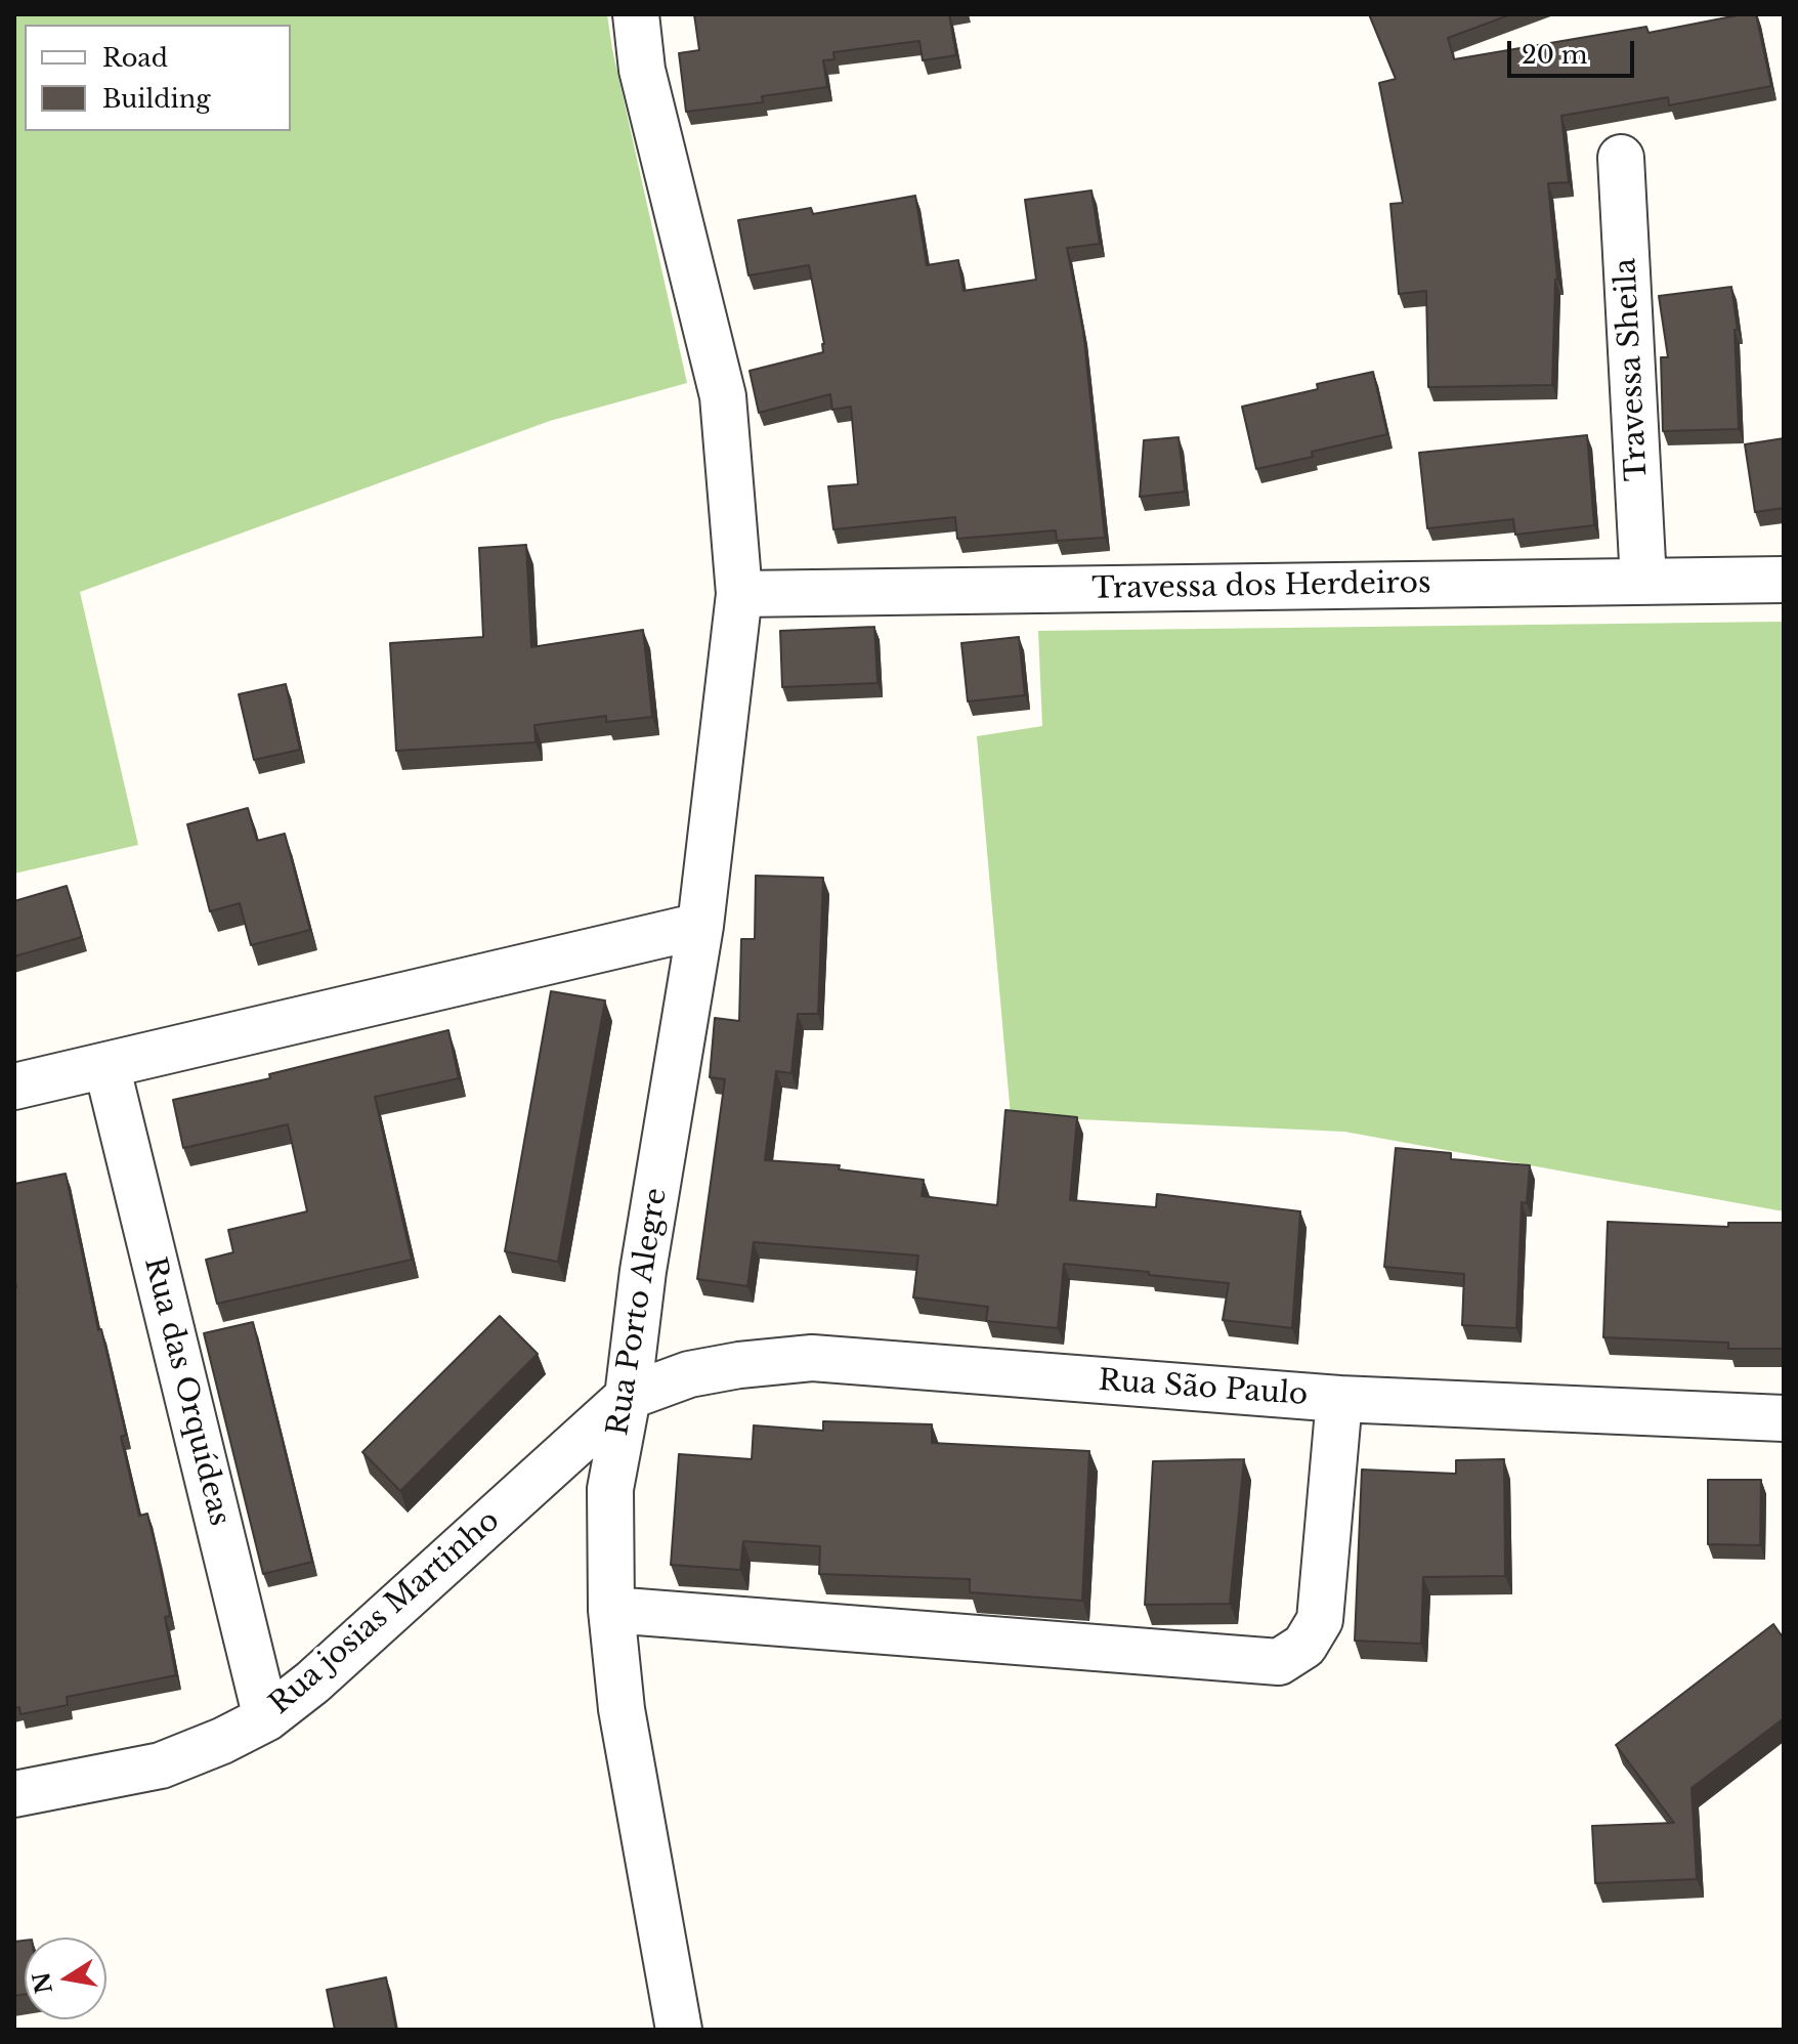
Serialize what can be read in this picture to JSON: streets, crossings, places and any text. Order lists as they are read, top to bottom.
{
  "streets": {
    "street": [
      "Travessa Sheila",
      "Travessa dos Herdeiros",
      "Rua Porto Alegre",
      "Rua São Paulo",
      "Rua das Orquídeas",
      "Rua josias Martinho"
    ]
  },
  "crossings": [
    ["Travessa Sheila", "Travessa dos Herdeiros"],
    ["Travessa dos Herdeiros", "Rua Porto Alegre"],
    ["Rua Porto Alegre", "Rua São Paulo"],
    ["Rua Porto Alegre", "Rua josias Martinho"],
    ["Rua São Paulo", "Rua josias Martinho"],
    ["Rua das Orquídeas", "Rua josias Martinho"]
  ],
  "legend": ["Road", "Building"],
  "scale_bar": "20 m",
  "north": "left"
}
